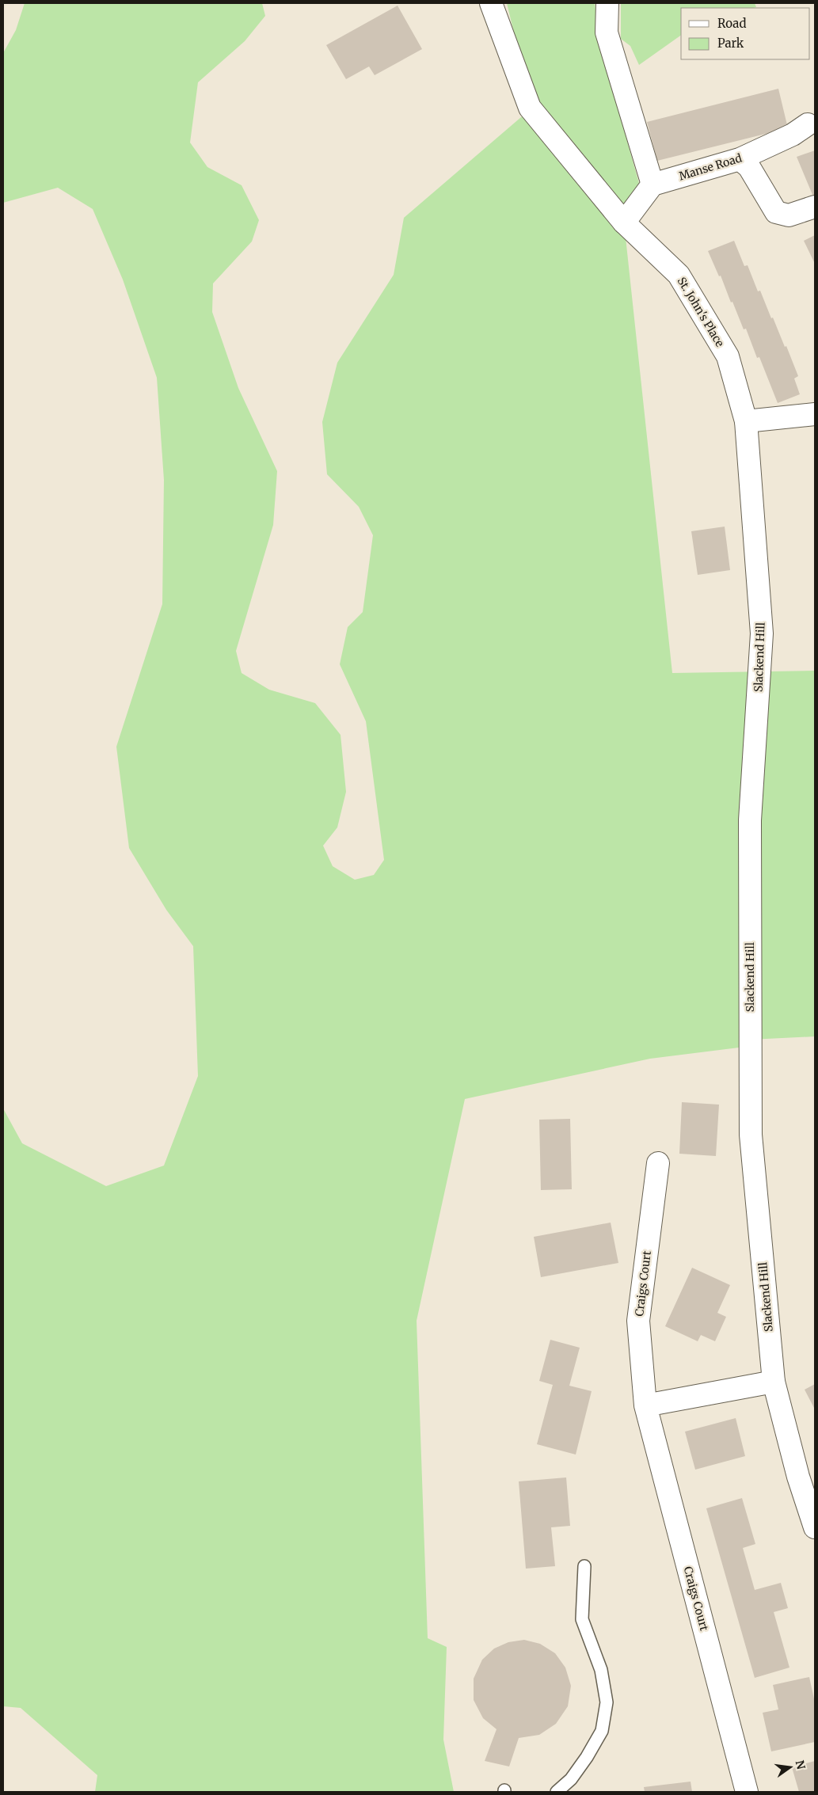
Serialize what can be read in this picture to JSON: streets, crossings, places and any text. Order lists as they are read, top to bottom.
{
  "streets": {
    "main road": [
      "Manse Road",
      "St. John's Place",
      "Slackend Hill",
      "Craigs Court"
    ]
  },
  "crossings": [
    ["St. John's Place", "Slackend Hill"]
  ],
  "legend": ["Road", "Park"],
  "north": "right"
}
